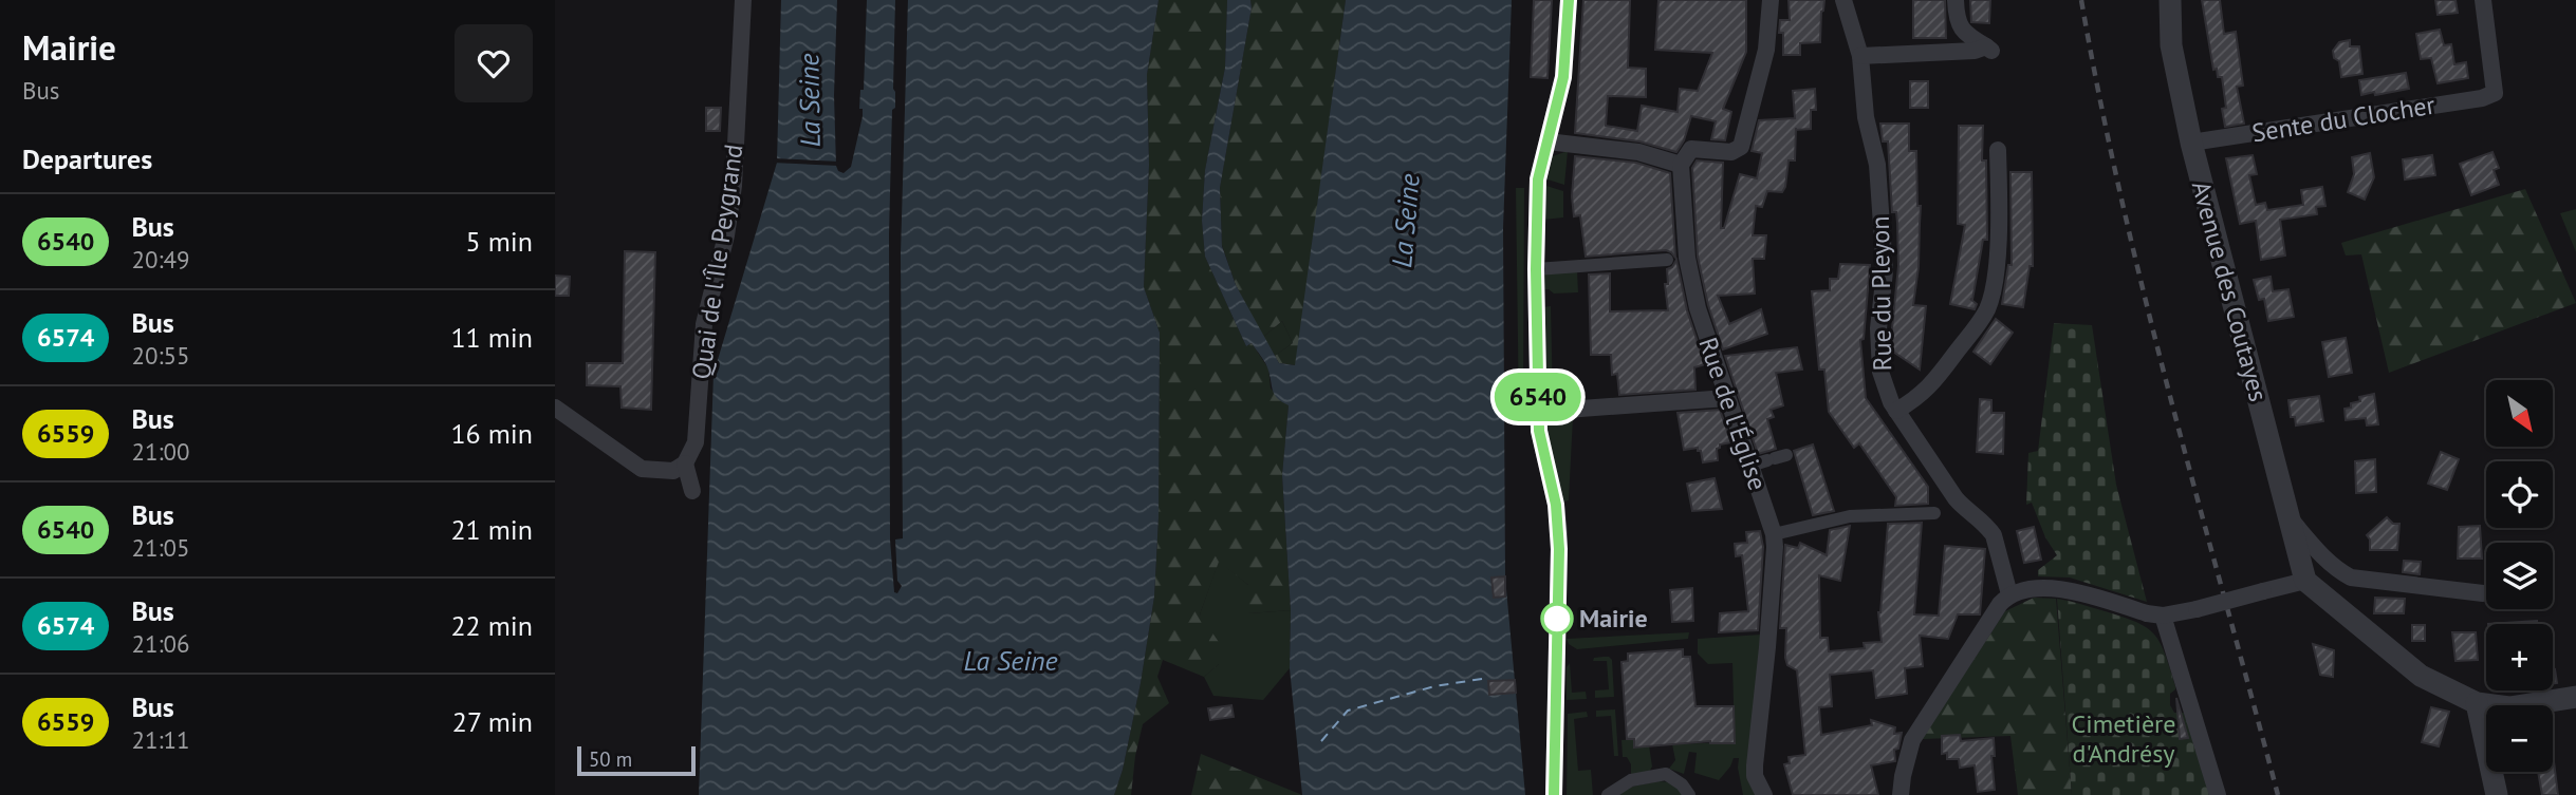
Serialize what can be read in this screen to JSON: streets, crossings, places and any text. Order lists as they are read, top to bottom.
{
  "streets": {
    "street": [
      "Sente du Clocher",
      "Quai de l'Île Peygrand",
      "Avenue des Coutayes",
      "Rue du Pleyon",
      "Rue de l'Église"
    ]
  },
  "crossings": [
    ["Sente du Clocher", "Avenue des Coutayes"]
  ],
  "water": ["La Seine"],
  "parks": ["Cimetière d'Andrésy"],
  "places": ["Mairie"],
  "lines": ["bus line 6540"],
  "scale_bar": "50 m",
  "north": "bottom right",
  "page": {
    "heading": [
      ["Mairie", "Bus"],
      "Departures"
    ],
    "on_map": "6540",
    "list": [
      {
        "mark": "6540",
        "name": "Bus",
        "note": "20:49",
        "value": "5 min"
      },
      {
        "mark": "6574",
        "name": "Bus",
        "note": "20:55",
        "value": "11 min"
      },
      {
        "mark": "6559",
        "name": "Bus",
        "note": "21:00",
        "value": "16 min"
      },
      {
        "mark": "6540",
        "name": "Bus",
        "note": "21:05",
        "value": "21 min"
      },
      {
        "mark": "6574",
        "name": "Bus",
        "note": "21:06",
        "value": "22 min"
      },
      {
        "mark": "6559",
        "name": "Bus",
        "note": "21:11",
        "value": "27 min"
      }
    ],
    "map_buttons": ["+", "−"],
    "scale": "50 m"
  }
}
